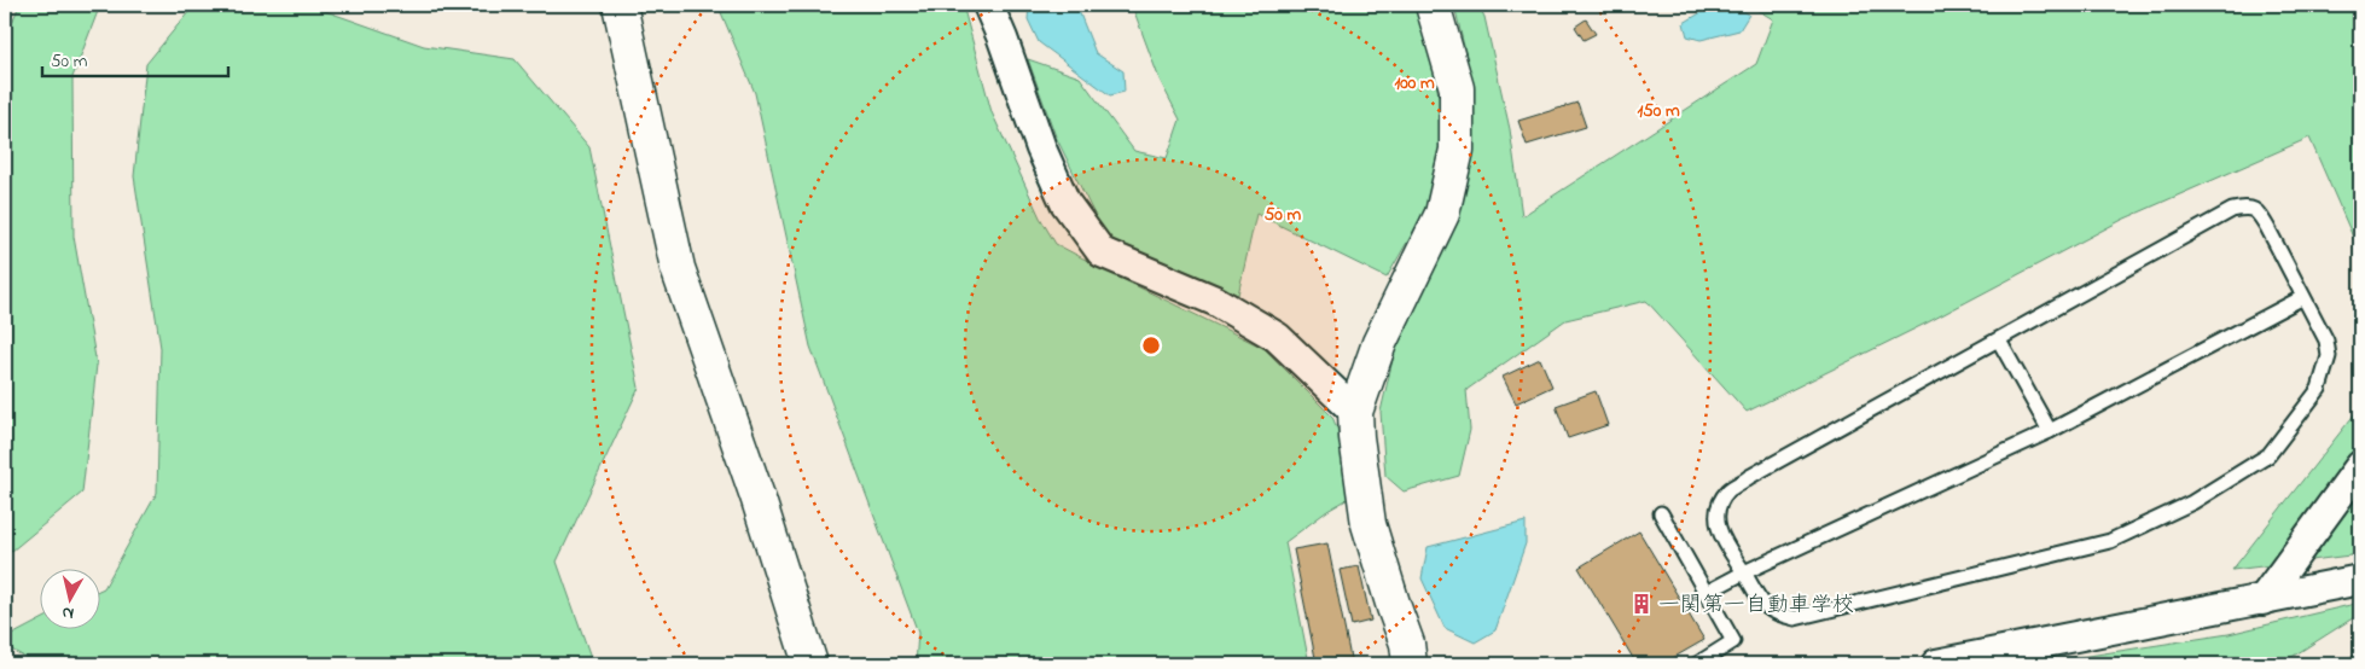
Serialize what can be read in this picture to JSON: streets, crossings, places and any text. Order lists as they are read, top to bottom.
{
  "places": {
    "building": ["一関第一自動車学校"]
  },
  "scale_bar": "50 m",
  "north": "bottom",
  "rings": ["100 m", "150 m", "50 m"]
}
